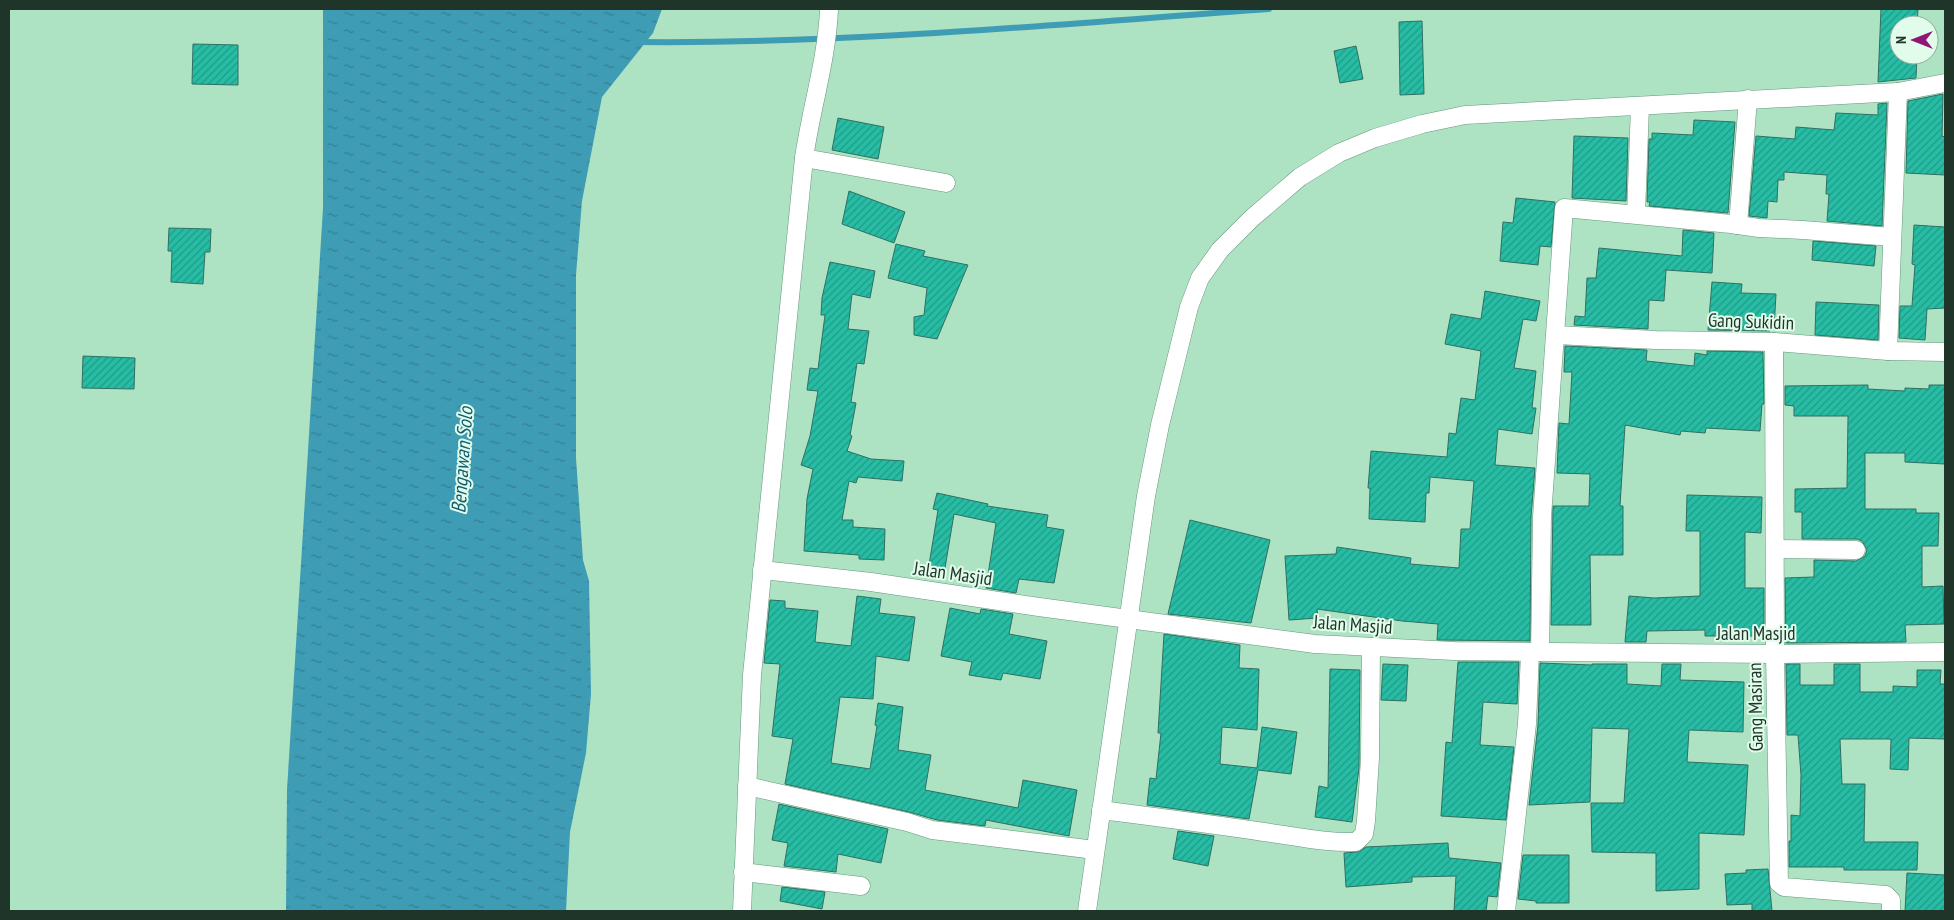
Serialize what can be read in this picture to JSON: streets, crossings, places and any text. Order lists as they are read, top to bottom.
{
  "streets": {
    "street": ["Gang Sukidin", "Jalan Masjid", "Gang Masiran"]
  },
  "crossings": [
    ["Gang Sukidin", "Gang Masiran"],
    ["Jalan Masjid", "Gang Masiran"]
  ],
  "water": ["Bengawan Solo"],
  "north": "left"
}
